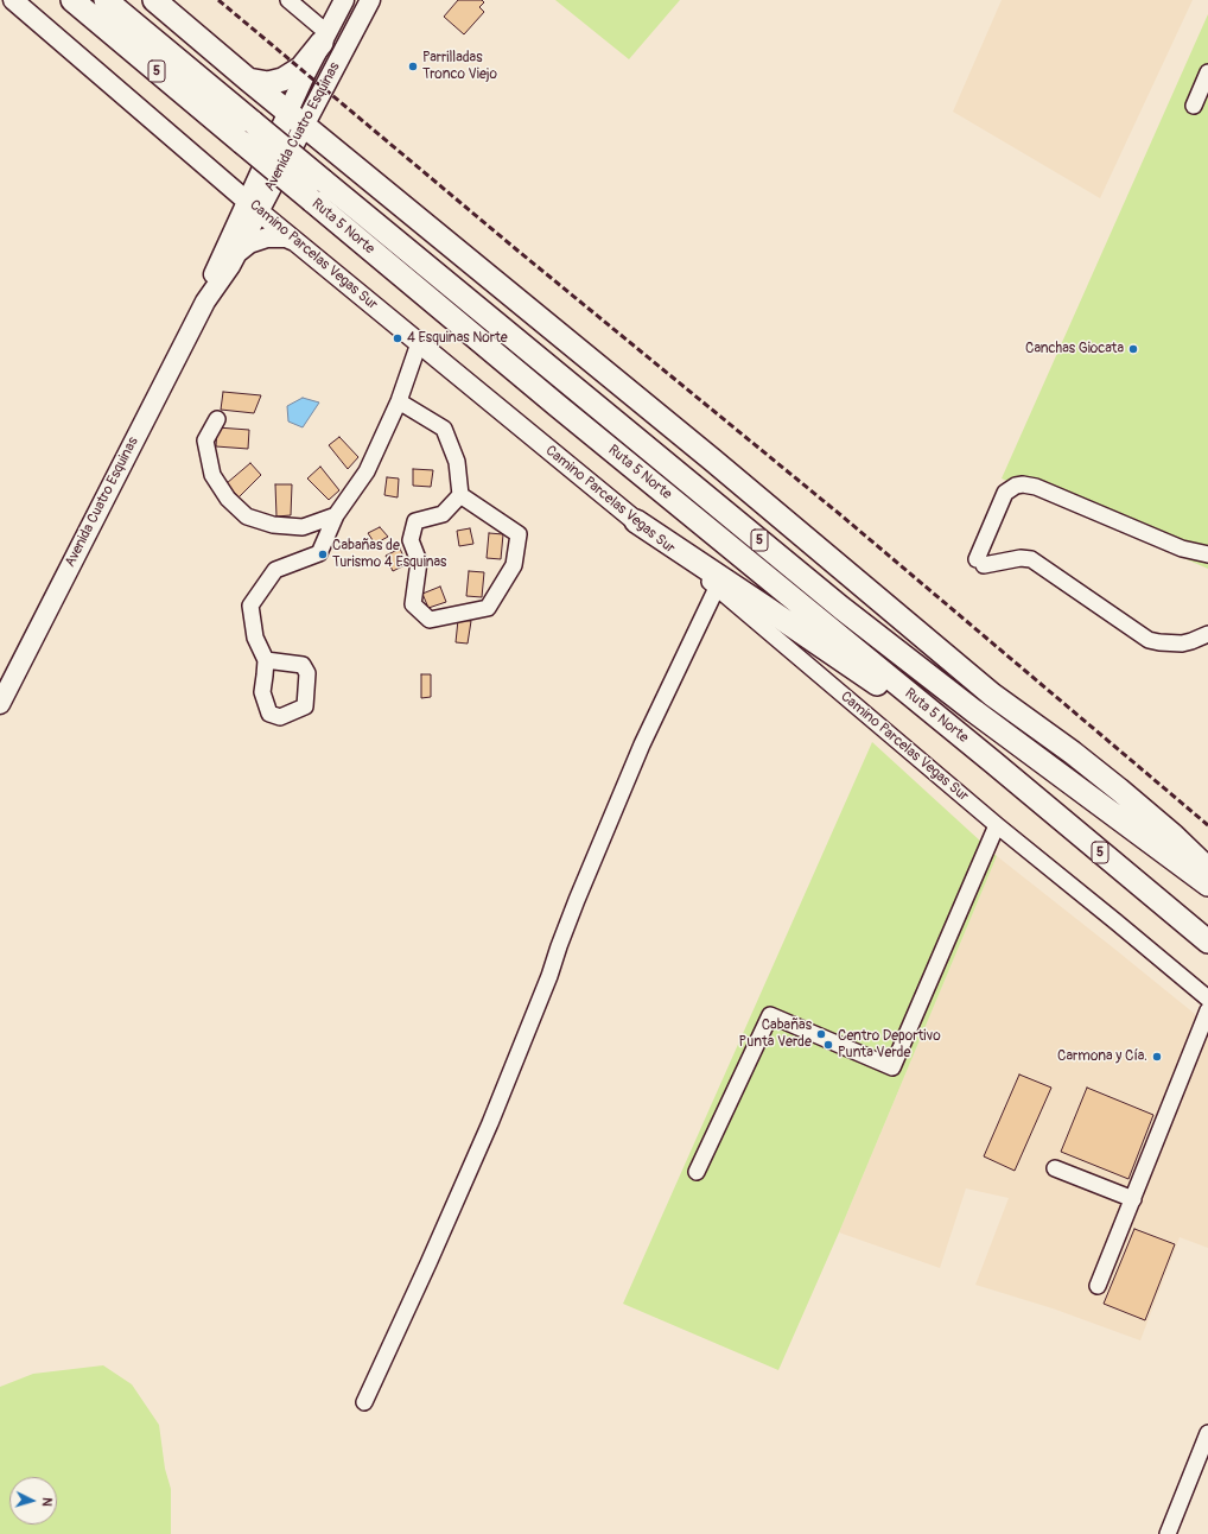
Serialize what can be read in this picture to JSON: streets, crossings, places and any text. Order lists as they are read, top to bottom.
{
  "streets": {
    "highway": ["5", "Ruta 5 Norte"],
    "main road": ["Avenida Cuatro Esquinas", "Camino Parcelas Vegas Sur"]
  },
  "crossings": [
    ["Avenida Cuatro Esquinas", "Camino Parcelas Vegas Sur"]
  ],
  "places": [
    "Parrilladas Tronco Viejo",
    "4 Esquinas Norte",
    "Canchas Giocata",
    "Cabañas de Turismo 4 Esquinas",
    "Cabañas Punta Verde",
    "Centro Deportivo Punta Verde",
    "Carmona y Cía."
  ],
  "north": "right"
}
